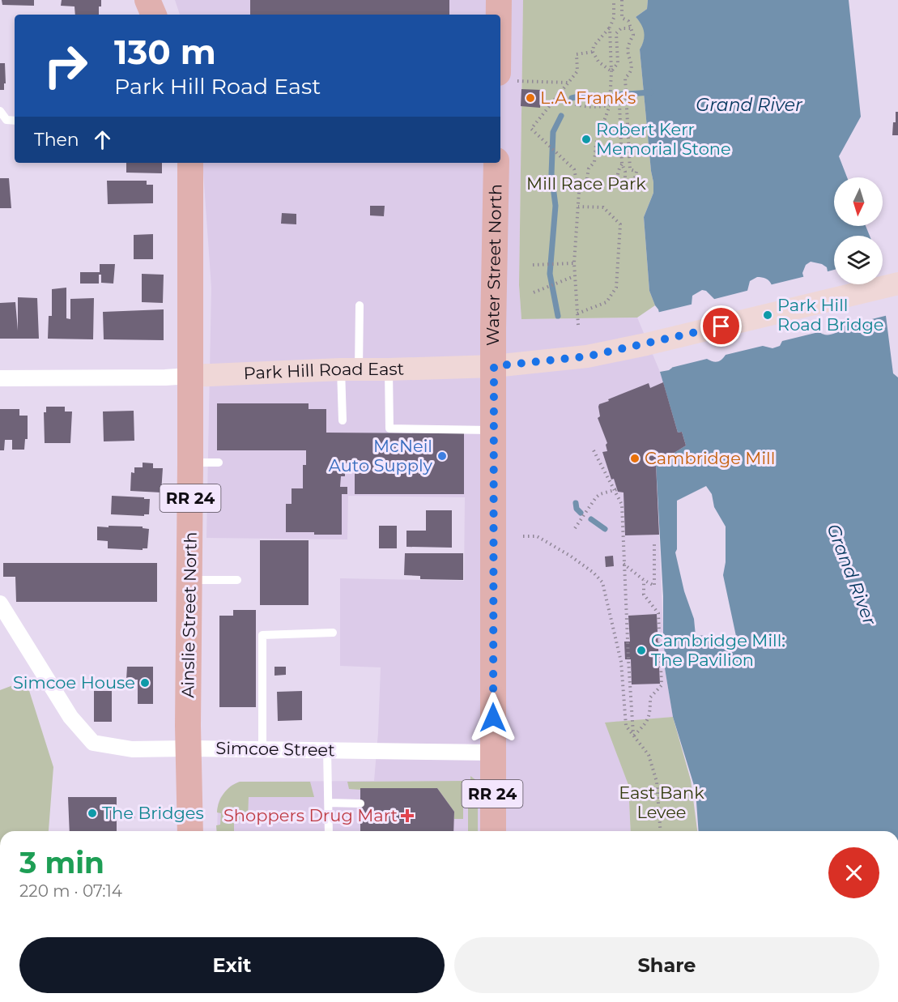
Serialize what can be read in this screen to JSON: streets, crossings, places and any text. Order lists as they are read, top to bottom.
{
  "streets": {
    "main road": [
      "Water Street North",
      "Park Hill Road East",
      "RR 24",
      "Ainslie Street North"
    ],
    "street": ["Simcoe Street"]
  },
  "crossings": [
    ["Water Street North", "Park Hill Road East"],
    ["Water Street North", "Simcoe Street"],
    ["Park Hill Road East", "Ainslie Street North"],
    ["Ainslie Street North", "Simcoe Street"]
  ],
  "water": ["Grand River"],
  "parks": ["Mill Race Park", "East Bank Levee"],
  "places": {
    "other": [
      "L.A. Frank's",
      "Robert Kerr Memorial Stone",
      "Park Hill Road Bridge",
      "McNeil Auto Supply",
      "Cambridge Mill",
      "Cambridge Mill: The Pavilion",
      "Simcoe House",
      "The Bridges"
    ],
    "health": ["Shoppers Drug Mart"]
  },
  "north": "bottom",
  "page": {
    "turn": ["130 m", "Park Hill Road East"],
    "then": "Then",
    "heading": ["3 min", "220 m · 07:14"],
    "buttons": ["Exit", "Share"]
  }
}
